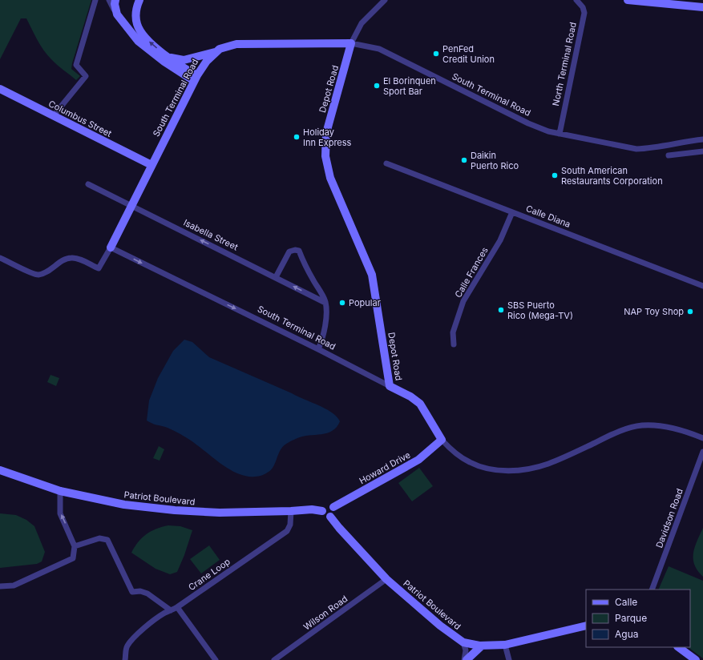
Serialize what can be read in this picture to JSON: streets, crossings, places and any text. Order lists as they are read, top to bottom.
{
  "streets": {
    "street": [
      "North Terminal Road",
      "Depot Road",
      "South Terminal Road",
      "Columbus Street",
      "Calle Diana",
      "Isabella Street",
      "Calle Frances",
      "Howard Drive",
      "Patriot Boulevard",
      "Davidson Road",
      "Crane Loop",
      "Wilson Road"
    ]
  },
  "crossings": [
    ["North Terminal Road", "South Terminal Road"],
    ["Depot Road", "South Terminal Road"],
    ["Depot Road", "Howard Drive"],
    ["South Terminal Road", "Columbus Street"],
    ["South Terminal Road", "Isabella Street"],
    ["Calle Diana", "Calle Frances"],
    ["Howard Drive", "Patriot Boulevard"],
    ["Patriot Boulevard", "Crane Loop"],
    ["Patriot Boulevard", "Wilson Road"]
  ],
  "one_way": ["Isabella Street"],
  "places": [
    "PenFed Credit Union",
    "El Borinquen Sport Bar",
    "Holiday Inn Express",
    "Daikin Puerto Rico",
    "South American Restaurants Corporation",
    "Popular",
    "SBS Puerto Rico (Mega-TV)",
    "NAP Toy Shop"
  ],
  "legend": ["Calle", "Parque", "Agua"]
}
